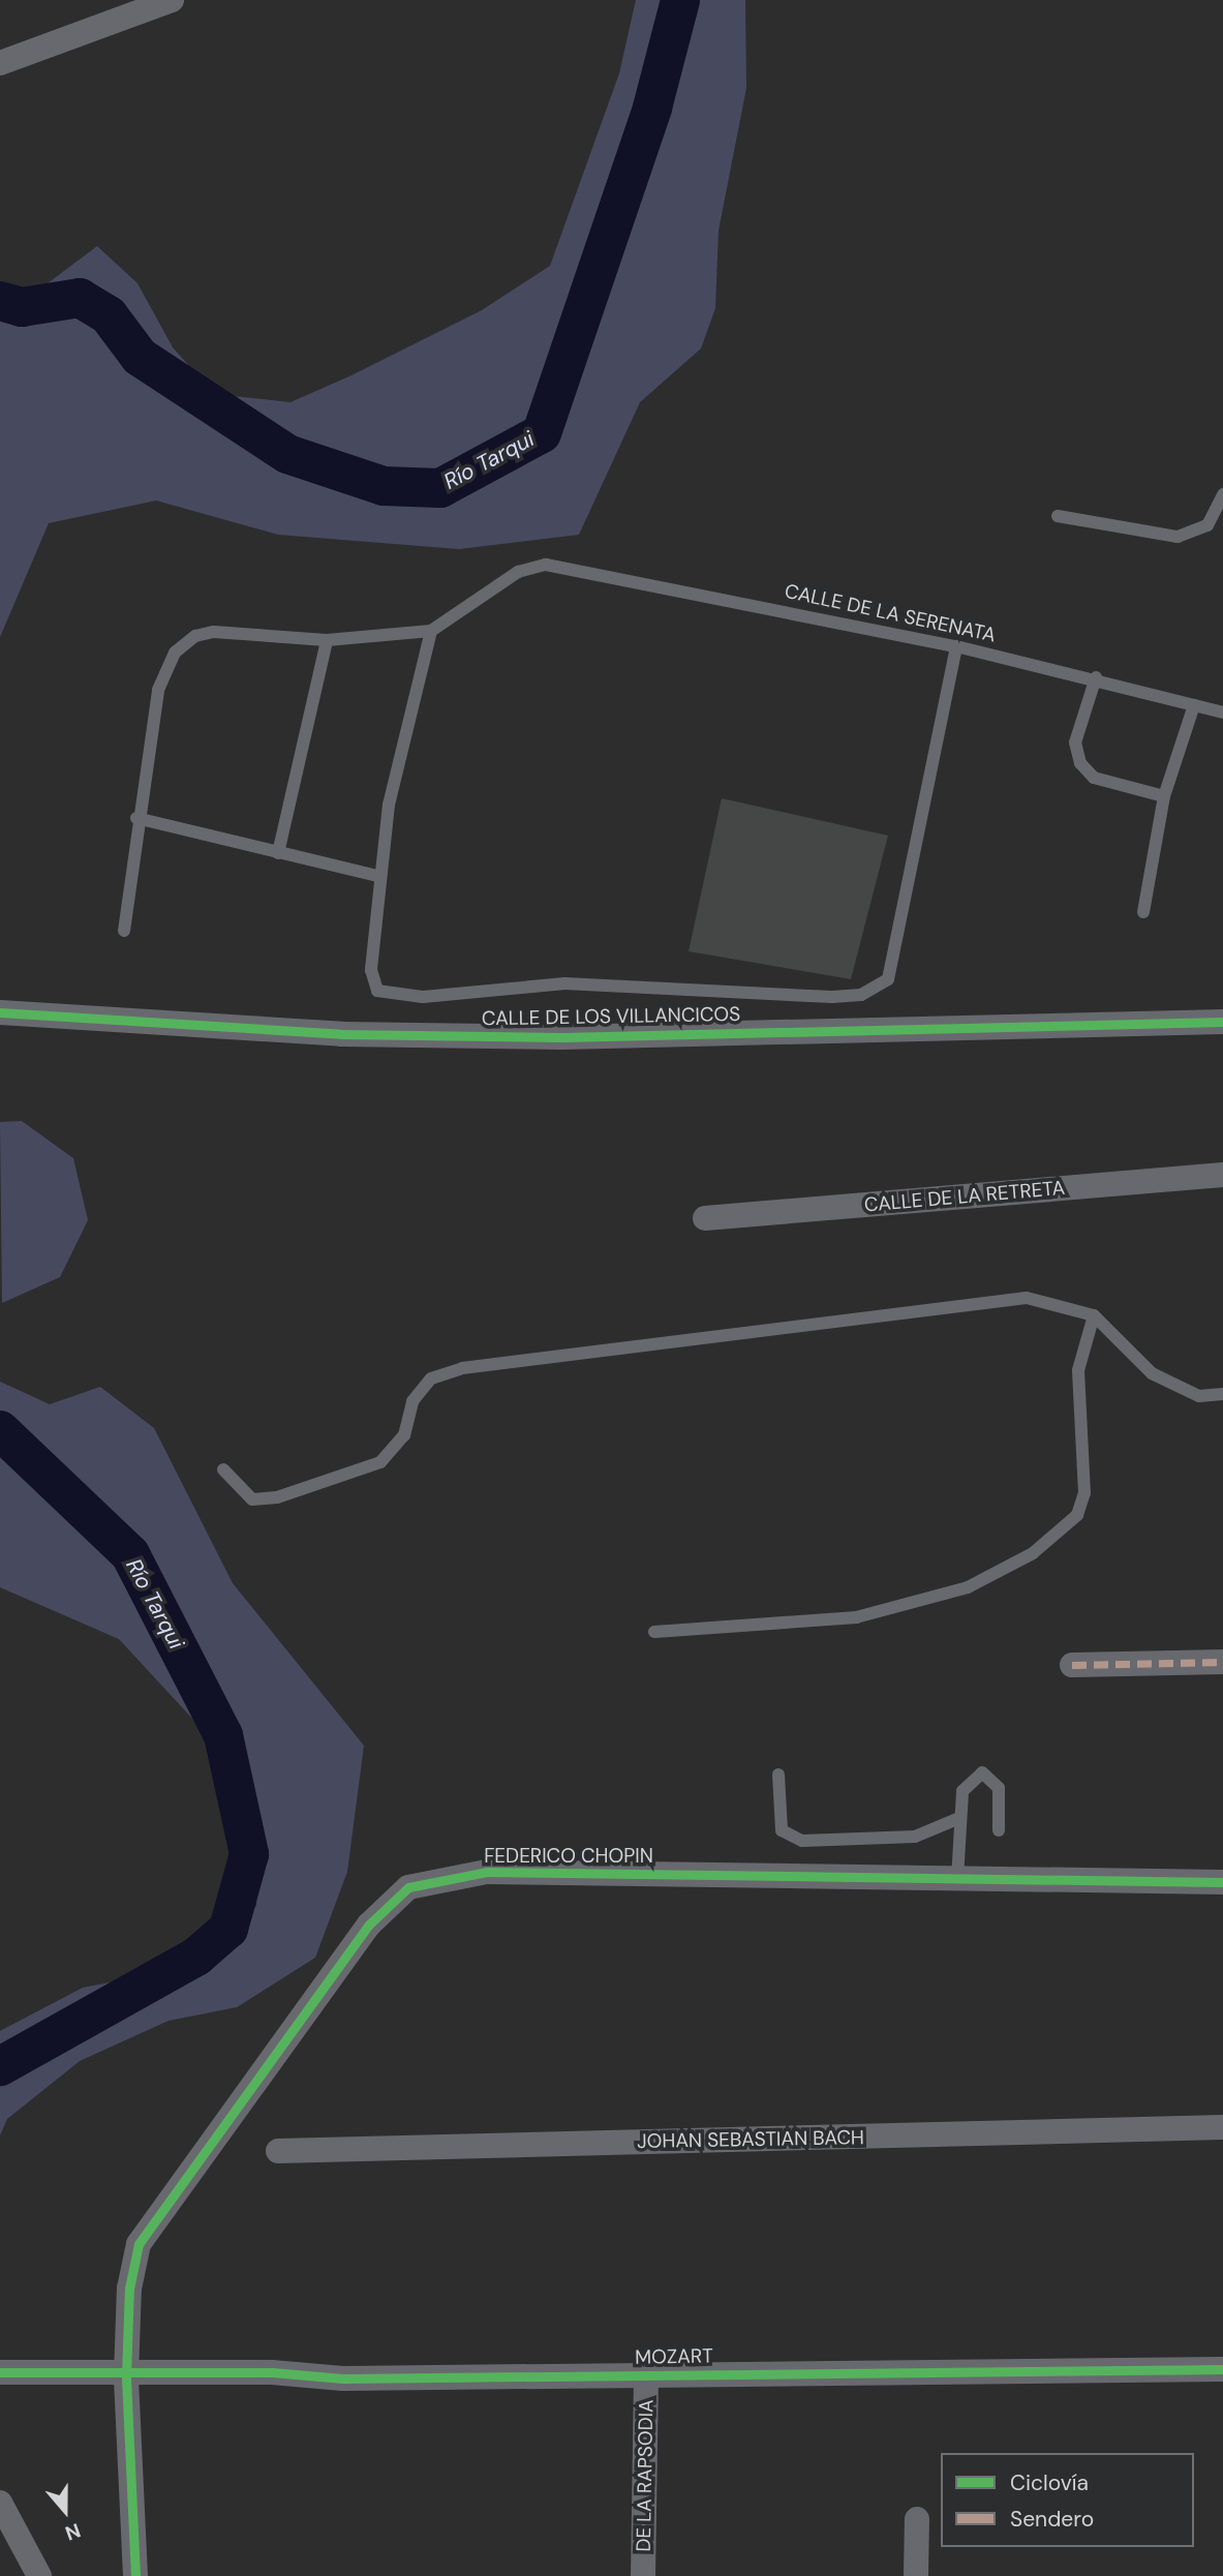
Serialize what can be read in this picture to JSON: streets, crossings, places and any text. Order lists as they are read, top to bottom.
{
  "streets": {
    "street": [
      "CALLE DE LOS VILLANCICOS",
      "CALLE DE LA RETRETA",
      "FEDERICO CHOPIN",
      "JOHAN SEBASTIAN BACH",
      "MOZART",
      "DE LA RAPSODIA"
    ],
    "lane": ["CALLE DE LA SERENATA"]
  },
  "crossings": [
    ["FEDERICO CHOPIN", "MOZART"],
    ["MOZART", "DE LA RAPSODIA"]
  ],
  "water": ["Río Tarqui"],
  "legend": ["Ciclovía", "Sendero"],
  "north": "bottom"
}
